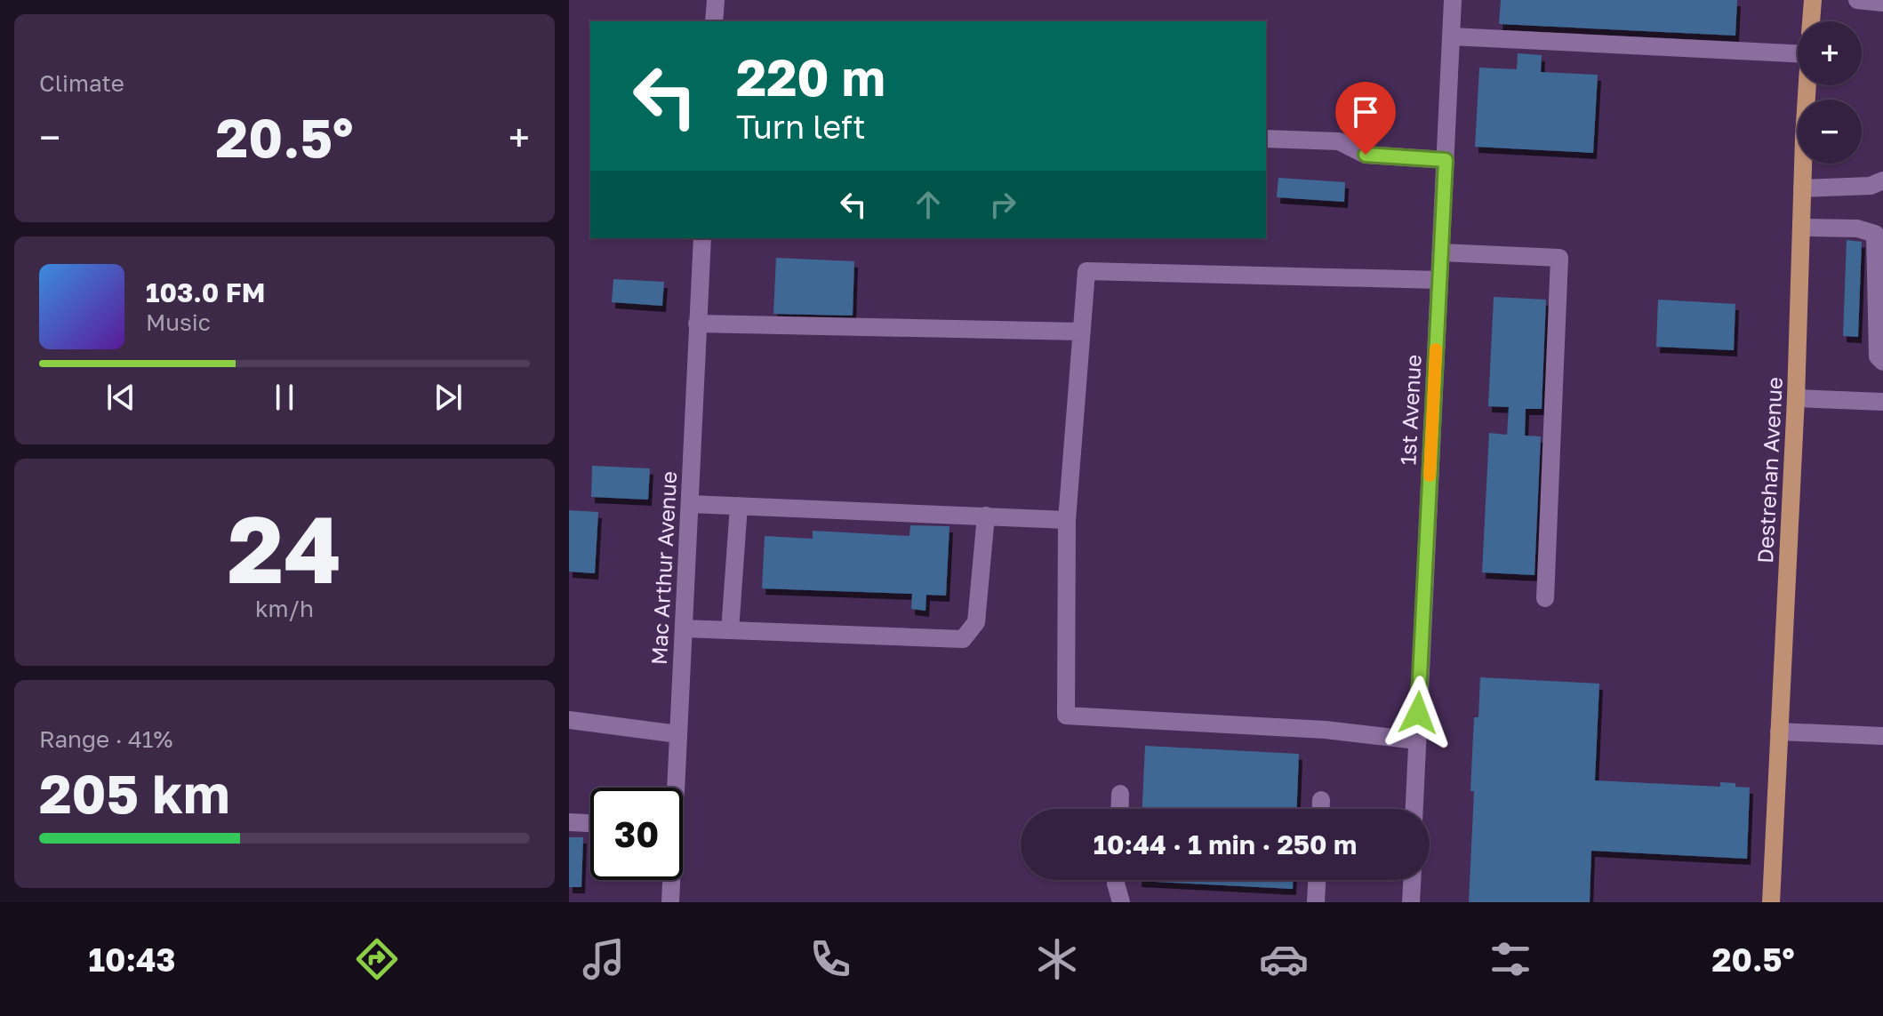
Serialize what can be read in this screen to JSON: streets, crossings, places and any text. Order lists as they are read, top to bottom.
{
  "streets": {
    "main road": ["Destrehan Avenue"],
    "street": ["1st Avenue", "Mac Arthur Avenue"]
  },
  "page": {
    "tile": [
      "Climate",
      ["24", "km/h"],
      ["Range · 41%", "205 km"]
    ],
    "map_buttons": ["+", "−"],
    "turn": ["220 m", "Turn left"],
    "heat": ["−", "20.5°", "+"],
    "song": ["103.0 FM", "Music"],
    "limit": "30",
    "trip": "10:44 · 1 min · 250 m",
    "tabs": ["10:43", "20.5°"]
  }
}
